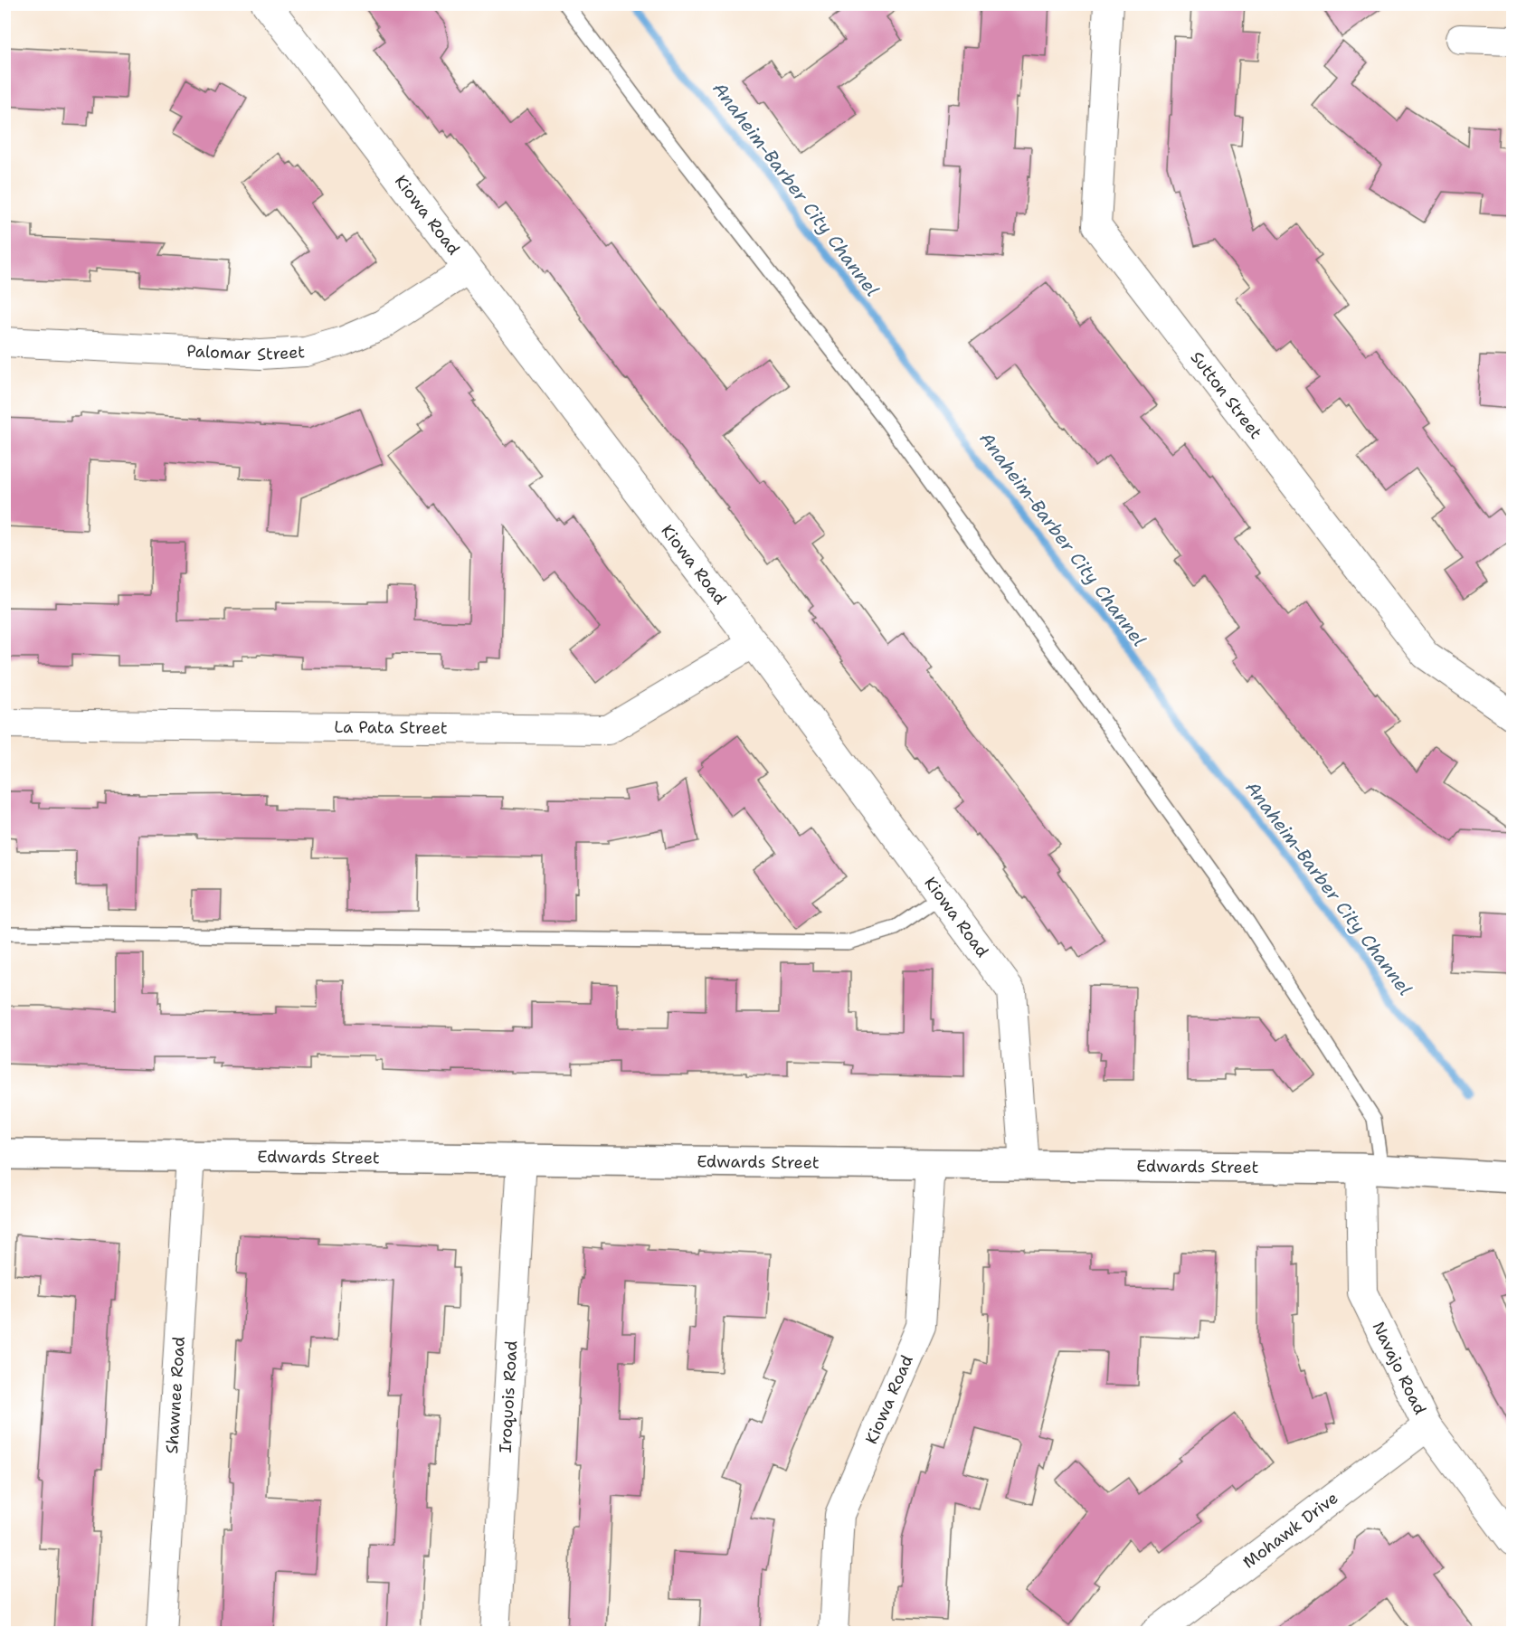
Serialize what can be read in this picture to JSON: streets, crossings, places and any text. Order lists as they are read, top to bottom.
{
  "streets": {
    "street": [
      "Kiowa Road",
      "Palomar Street",
      "Sutton Street",
      "La Pata Street",
      "Edwards Street",
      "Navajo Road",
      "Shawnee Road",
      "Iroquois Road",
      "Mohawk Drive"
    ]
  },
  "crossings": [
    ["Kiowa Road", "Palomar Street"],
    ["Kiowa Road", "La Pata Street"],
    ["Kiowa Road", "Edwards Street"],
    ["Edwards Street", "Navajo Road"],
    ["Edwards Street", "Shawnee Road"],
    ["Edwards Street", "Iroquois Road"],
    ["Navajo Road", "Mohawk Drive"]
  ],
  "water": ["Anaheim-Barber City Channel"]
}
